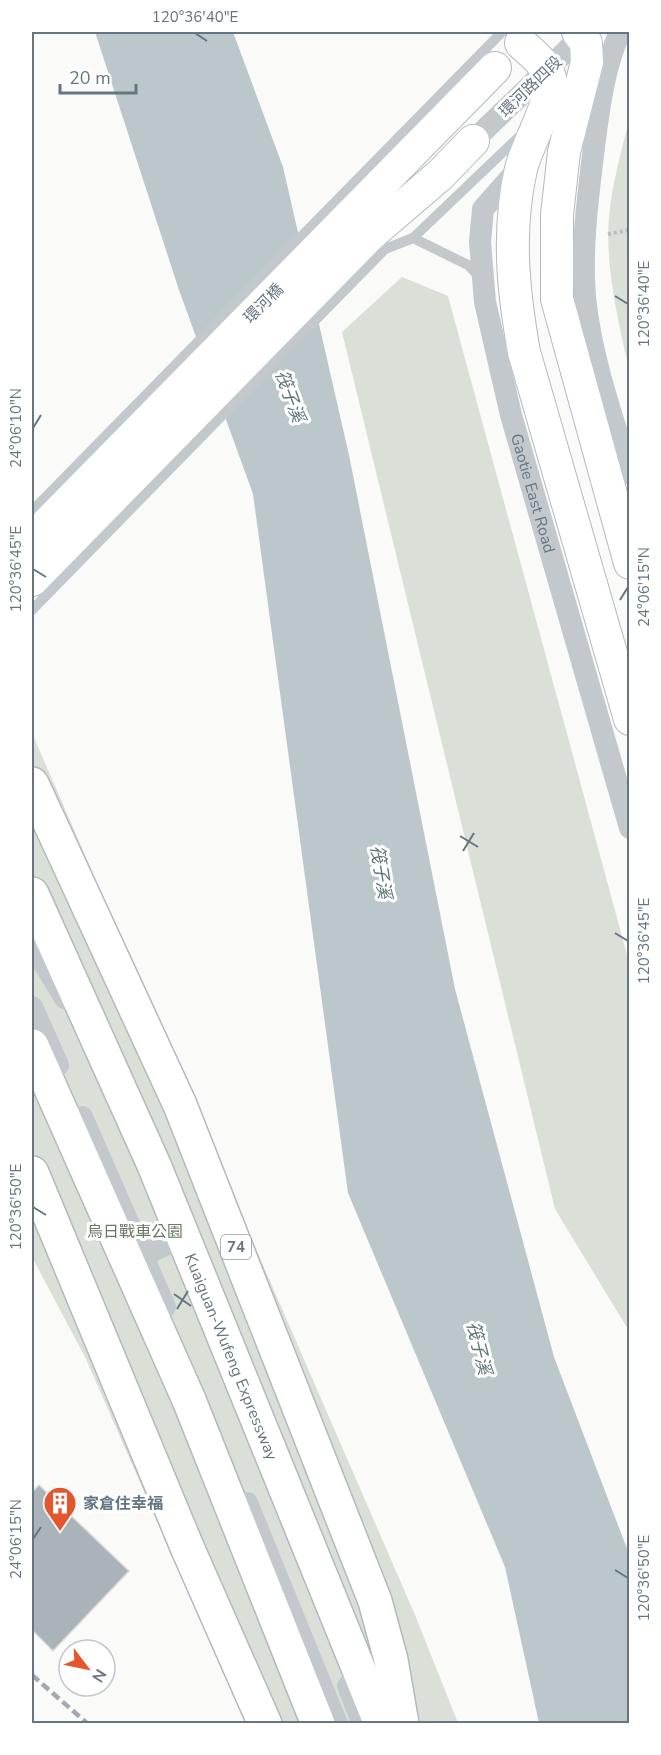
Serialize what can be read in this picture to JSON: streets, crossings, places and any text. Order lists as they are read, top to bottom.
{
  "streets": {
    "highway": ["74", "Kuaiguan-Wufeng Expressway"],
    "street": ["環河路四段", "環河橋", "Gaotie East Road"]
  },
  "crossings": [
    ["環河路四段", "環河橋"],
    ["環河路四段", "Gaotie East Road"]
  ],
  "water": ["筏子溪"],
  "parks": ["烏日戰車公園"],
  "places": {
    "building": ["家倉住幸福"]
  },
  "scale_bar": "20 m",
  "north": "bottom right",
  "coordinates": [
    "120°36'40\"E",
    "24°06'10\"N",
    "120°36'45\"E",
    "24°06'15\"N",
    "120°36'50\"E"
  ]
}
